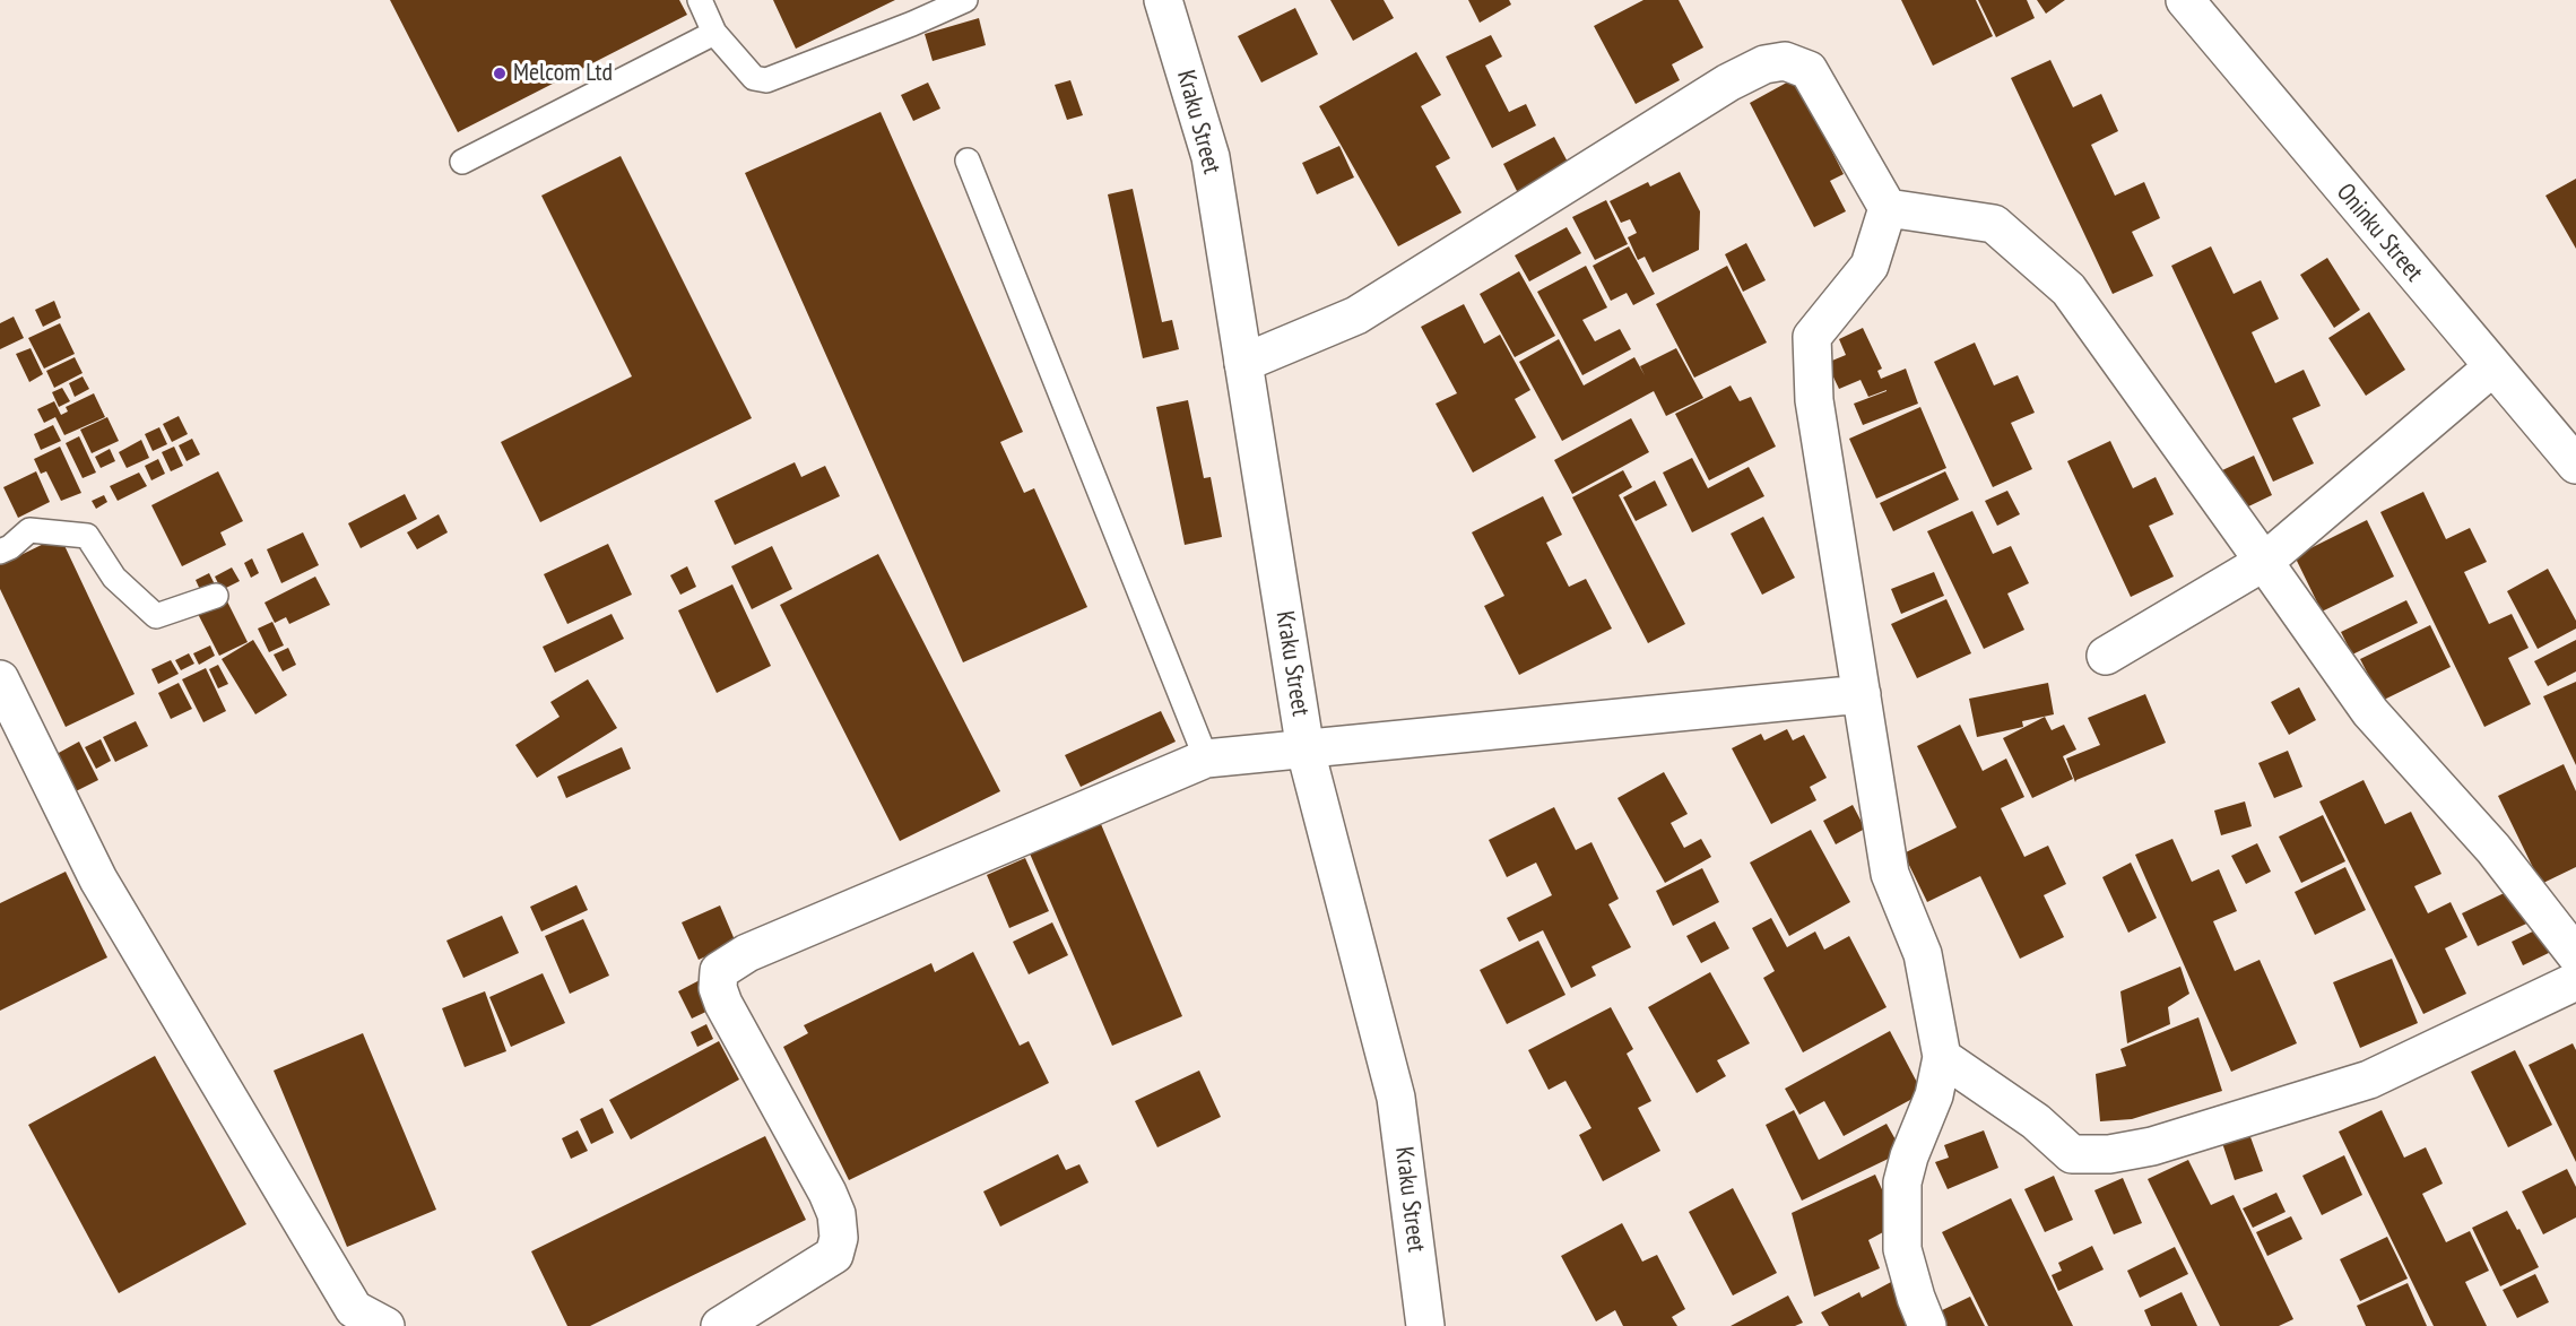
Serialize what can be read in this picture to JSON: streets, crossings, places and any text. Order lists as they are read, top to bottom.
{
  "streets": {
    "street": ["Kraku Street", "Oninku Street"]
  },
  "places": ["Melcom Ltd"]
}
